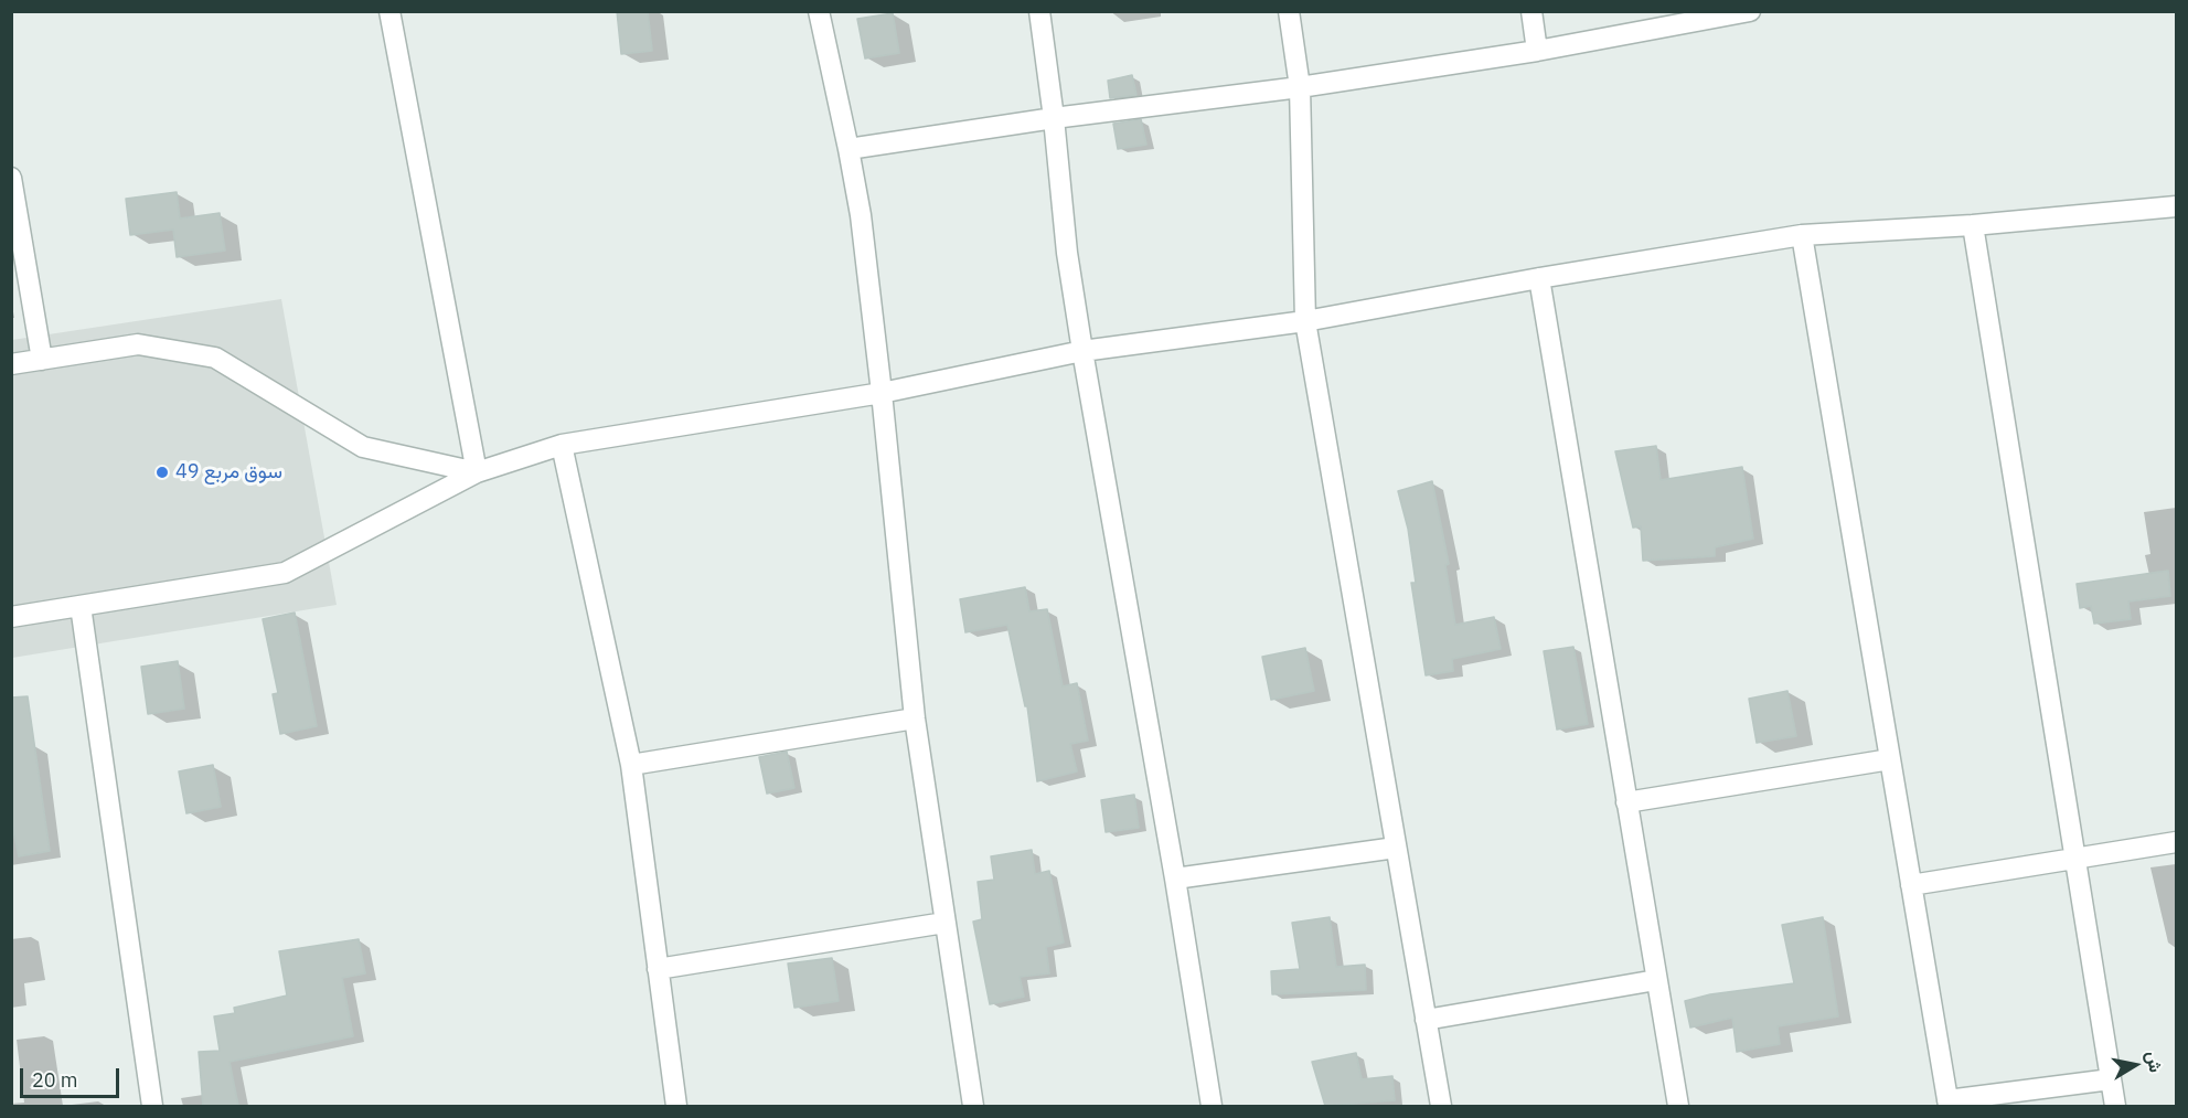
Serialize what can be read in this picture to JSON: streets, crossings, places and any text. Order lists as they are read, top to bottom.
{
  "places": ["سوق مربع 49"],
  "scale_bar": "20 m",
  "north": "right"
}
